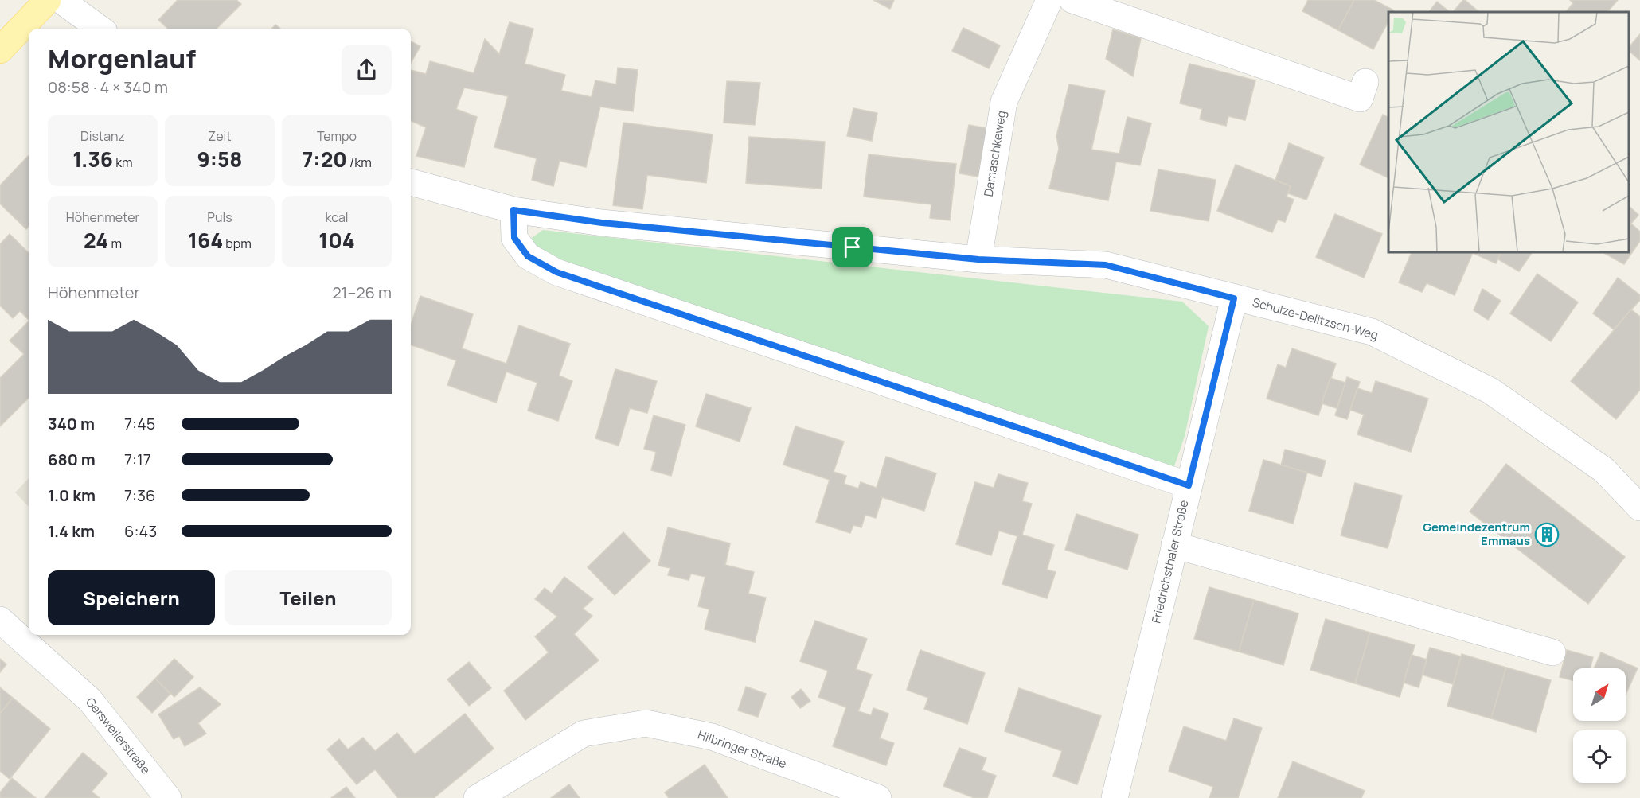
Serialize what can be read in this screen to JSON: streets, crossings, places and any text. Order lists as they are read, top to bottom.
{
  "streets": {
    "street": [
      "Damaschkeweg",
      "Schulze-Delitzsch-Weg",
      "Friedrichsthaler Straße",
      "Gersweilerstraße",
      "Hilbringer Straße"
    ]
  },
  "crossings": [
    ["Damaschkeweg", "Schulze-Delitzsch-Weg"],
    ["Schulze-Delitzsch-Weg", "Friedrichsthaler Straße"]
  ],
  "places": {
    "building": ["Gemeindezentrum Emmaus"]
  },
  "north": "top right",
  "page": {
    "heading": ["Morgenlauf", "08:58 · 4 × 340 m"],
    "stats": [
      ["Distanz", "1.36 km"],
      ["Zeit", "9:58"],
      ["Tempo", "7:20 /km"],
      ["Höhenmeter", "24 m"],
      ["Puls", "164 bpm"],
      ["kcal", "104"]
    ],
    "chart": ["Höhenmeter", "21–26 m"],
    "list": [
      {
        "name": "340 m",
        "note": "7:45"
      },
      {
        "name": "680 m",
        "note": "7:17"
      },
      {
        "name": "1.0 km",
        "note": "7:36"
      },
      {
        "name": "1.4 km",
        "note": "6:43"
      }
    ],
    "buttons": ["Speichern", "Teilen"]
  }
}
